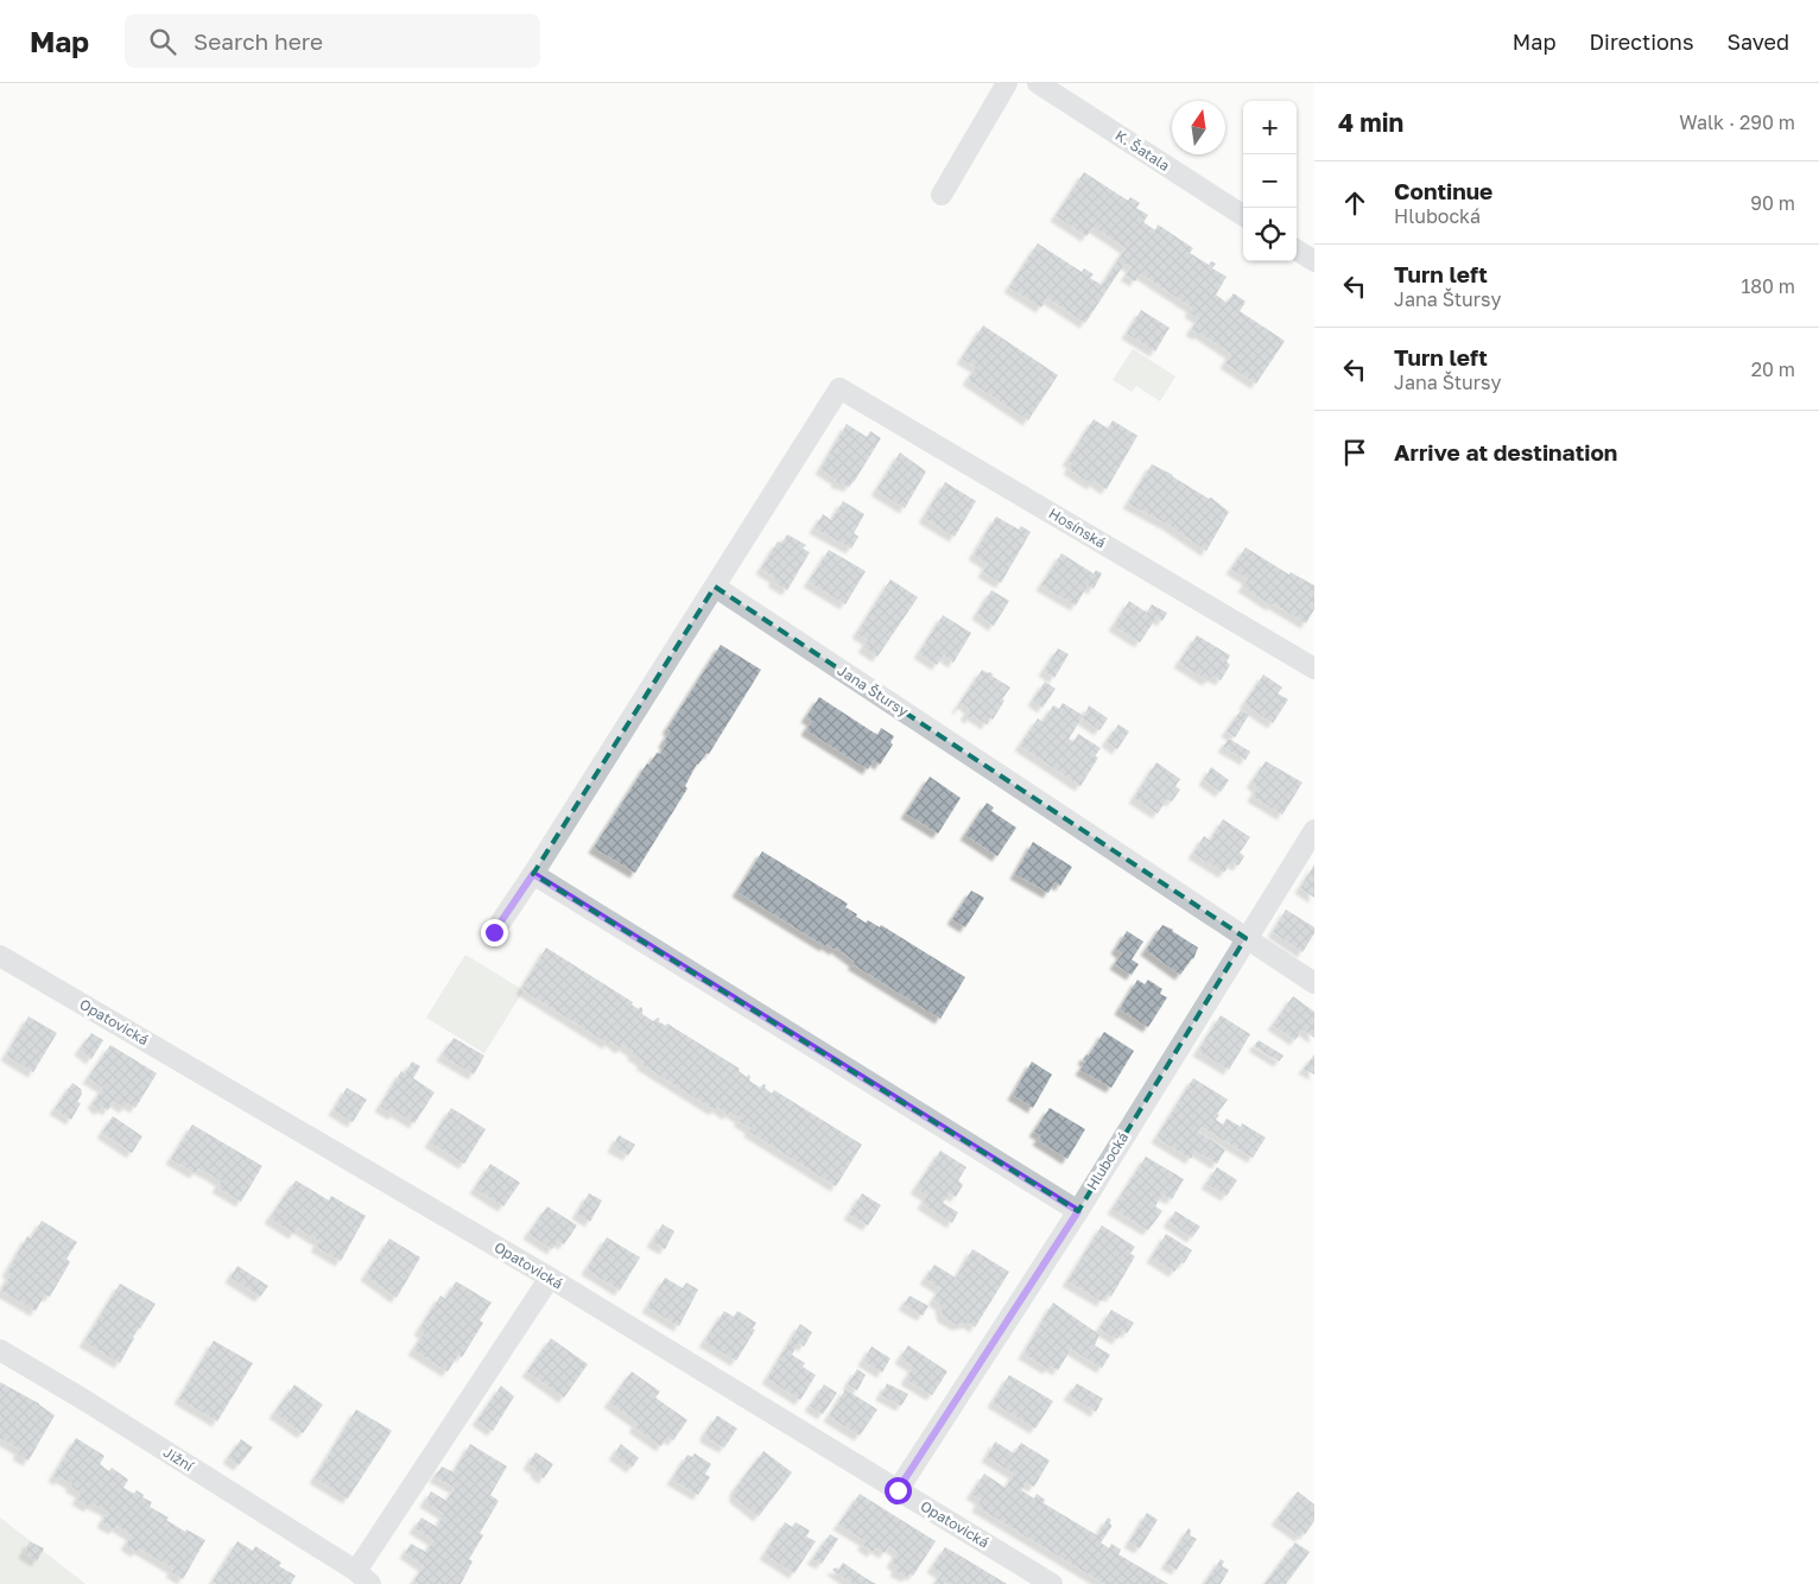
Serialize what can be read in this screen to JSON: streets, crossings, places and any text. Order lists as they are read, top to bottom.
{
  "streets": {
    "street": [
      "K. Šatala",
      "Hosínská",
      "Jana Štursy",
      "Opatovická",
      "Hlubocká",
      "Jižní"
    ]
  },
  "crossings": [
    ["Hosínská", "Jana Štursy"],
    ["Jana Štursy", "Hlubocká"],
    ["Opatovická", "Hlubocká"],
    ["Opatovická", "Jižní"]
  ],
  "north": "top",
  "page": {
    "header": "Map",
    "search": "Search here",
    "nav": ["Map", "Directions", "Saved"],
    "heading": ["4 min", "Walk · 290 m"],
    "map_buttons": ["+", "−"],
    "list": [
      ["Continue", "Hlubocká", "90 m"],
      ["Turn left", "Jana Štursy", "180 m"],
      ["Turn left", "Jana Štursy", "20 m"],
      "Arrive at destination"
    ]
  }
}
